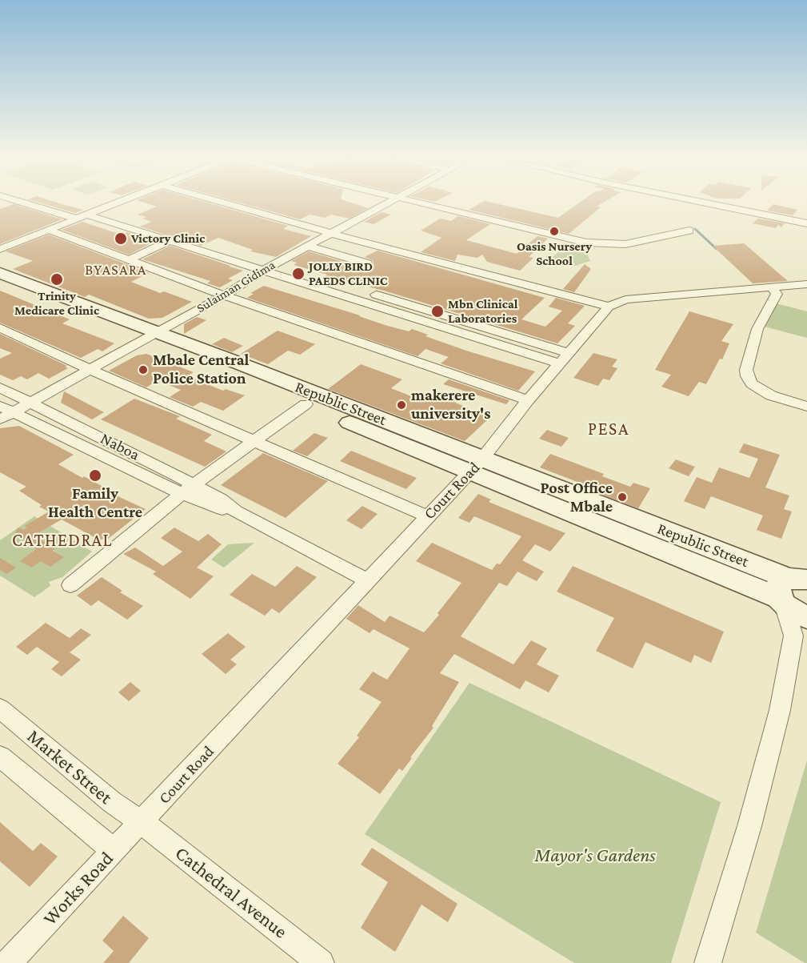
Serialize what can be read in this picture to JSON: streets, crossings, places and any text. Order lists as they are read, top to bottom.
{
  "streets": {
    "main road": ["Republic Street"],
    "street": [
      "Sulaiman Gidima",
      "Naboa",
      "Court Road",
      "Market Street",
      "Works Road",
      "Cathedral Avenue"
    ]
  },
  "crossings": [
    ["Sulaiman Gidima", "Republic Street"],
    ["Sulaiman Gidima", "Naboa"],
    ["Republic Street", "Court Road"],
    ["Naboa", "Court Road"],
    ["Court Road", "Market Street"],
    ["Court Road", "Works Road"],
    ["Court Road", "Cathedral Avenue"],
    ["Market Street", "Works Road"],
    ["Market Street", "Cathedral Avenue"],
    ["Works Road", "Cathedral Avenue"]
  ],
  "districts": ["BYASARA", "PESA", "CATHEDRAL"],
  "parks": ["Mayor's Gardens"],
  "places": [
    "Oasis Nursery School",
    "Victory Clinic",
    "JOLLY BIRD PAEDS CLINIC",
    "Trinity Medicare Clinic",
    "Mbn Clinical Laboratories",
    "Mbale Central Police Station",
    "makerere university's",
    "Family Health Centre",
    "Post Office Mbale"
  ]
}
